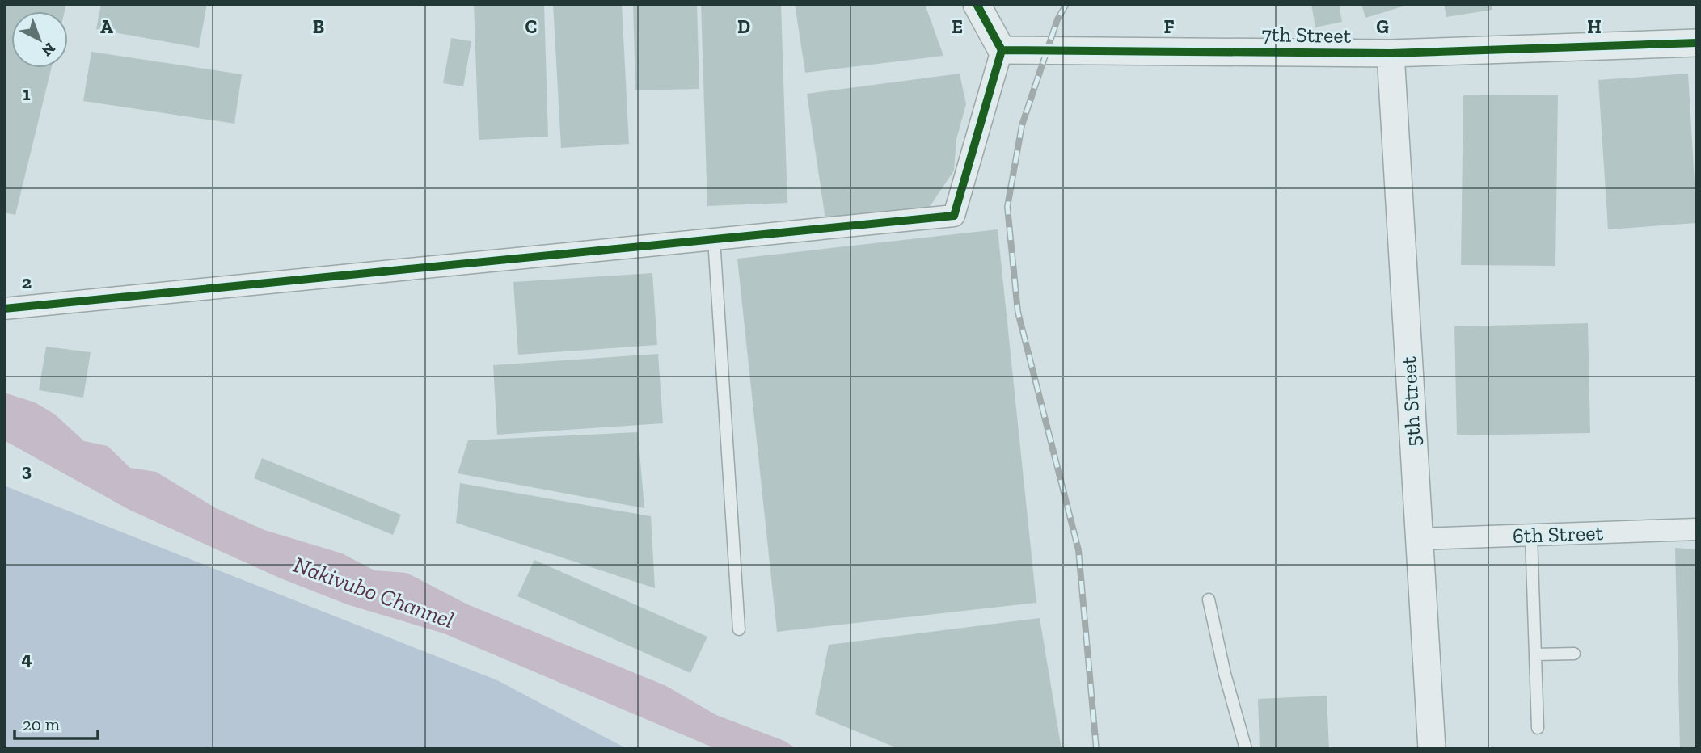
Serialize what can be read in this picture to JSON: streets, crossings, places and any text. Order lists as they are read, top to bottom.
{
  "streets": {
    "street": ["7th Street", "5th Street", "6th Street"]
  },
  "crossings": [
    ["7th Street", "5th Street"],
    ["5th Street", "6th Street"]
  ],
  "water": ["Nakivubo Channel"],
  "scale_bar": "20 m",
  "north": "bottom right",
  "grid": {
    "columns": [
      "A",
      "B",
      "C",
      "D",
      "E",
      "F",
      "G",
      "H"
    ],
    "rows": [
      "1",
      "2",
      "3",
      "4"
    ]
  }
}
